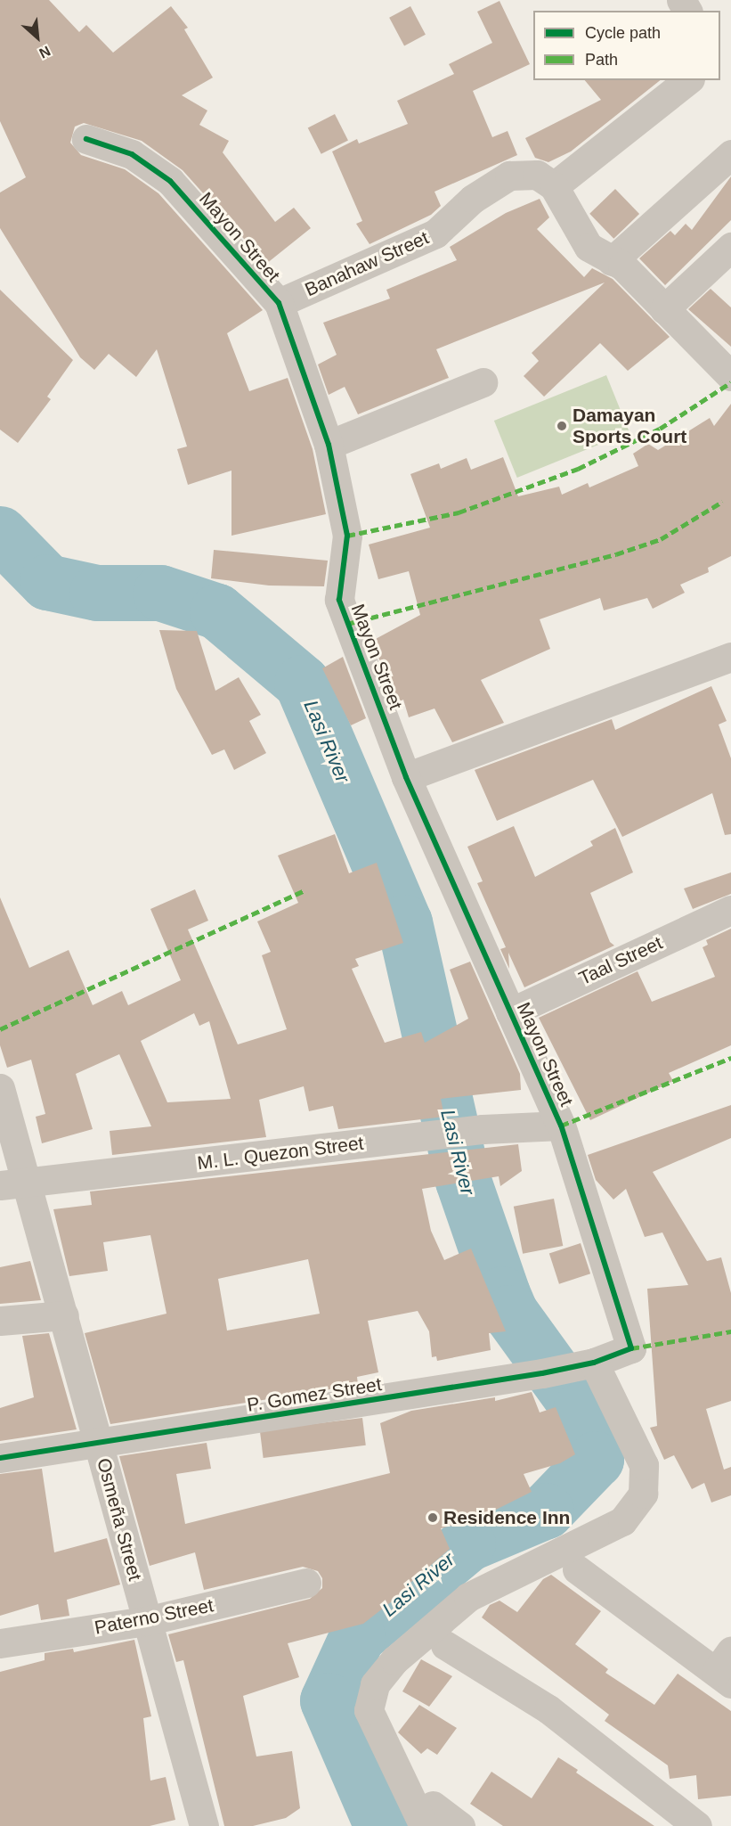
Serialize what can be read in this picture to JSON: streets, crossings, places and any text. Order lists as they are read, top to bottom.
{
  "streets": {
    "street": [
      "Mayon Street",
      "Banahaw Street",
      "Taal Street",
      "M. L. Quezon Street",
      "P. Gomez Street",
      "Osmeña Street",
      "Paterno Street"
    ]
  },
  "crossings": [
    ["Mayon Street", "Banahaw Street"],
    ["Mayon Street", "Taal Street"],
    ["Mayon Street", "M. L. Quezon Street"],
    ["Mayon Street", "P. Gomez Street"],
    ["M. L. Quezon Street", "Osmeña Street"],
    ["P. Gomez Street", "Osmeña Street"],
    ["Osmeña Street", "Paterno Street"]
  ],
  "water": ["Lasi River"],
  "places": ["Damayan Sports Court", "Residence Inn"],
  "legend": ["Cycle path", "Path"],
  "north": "bottom right"
}
